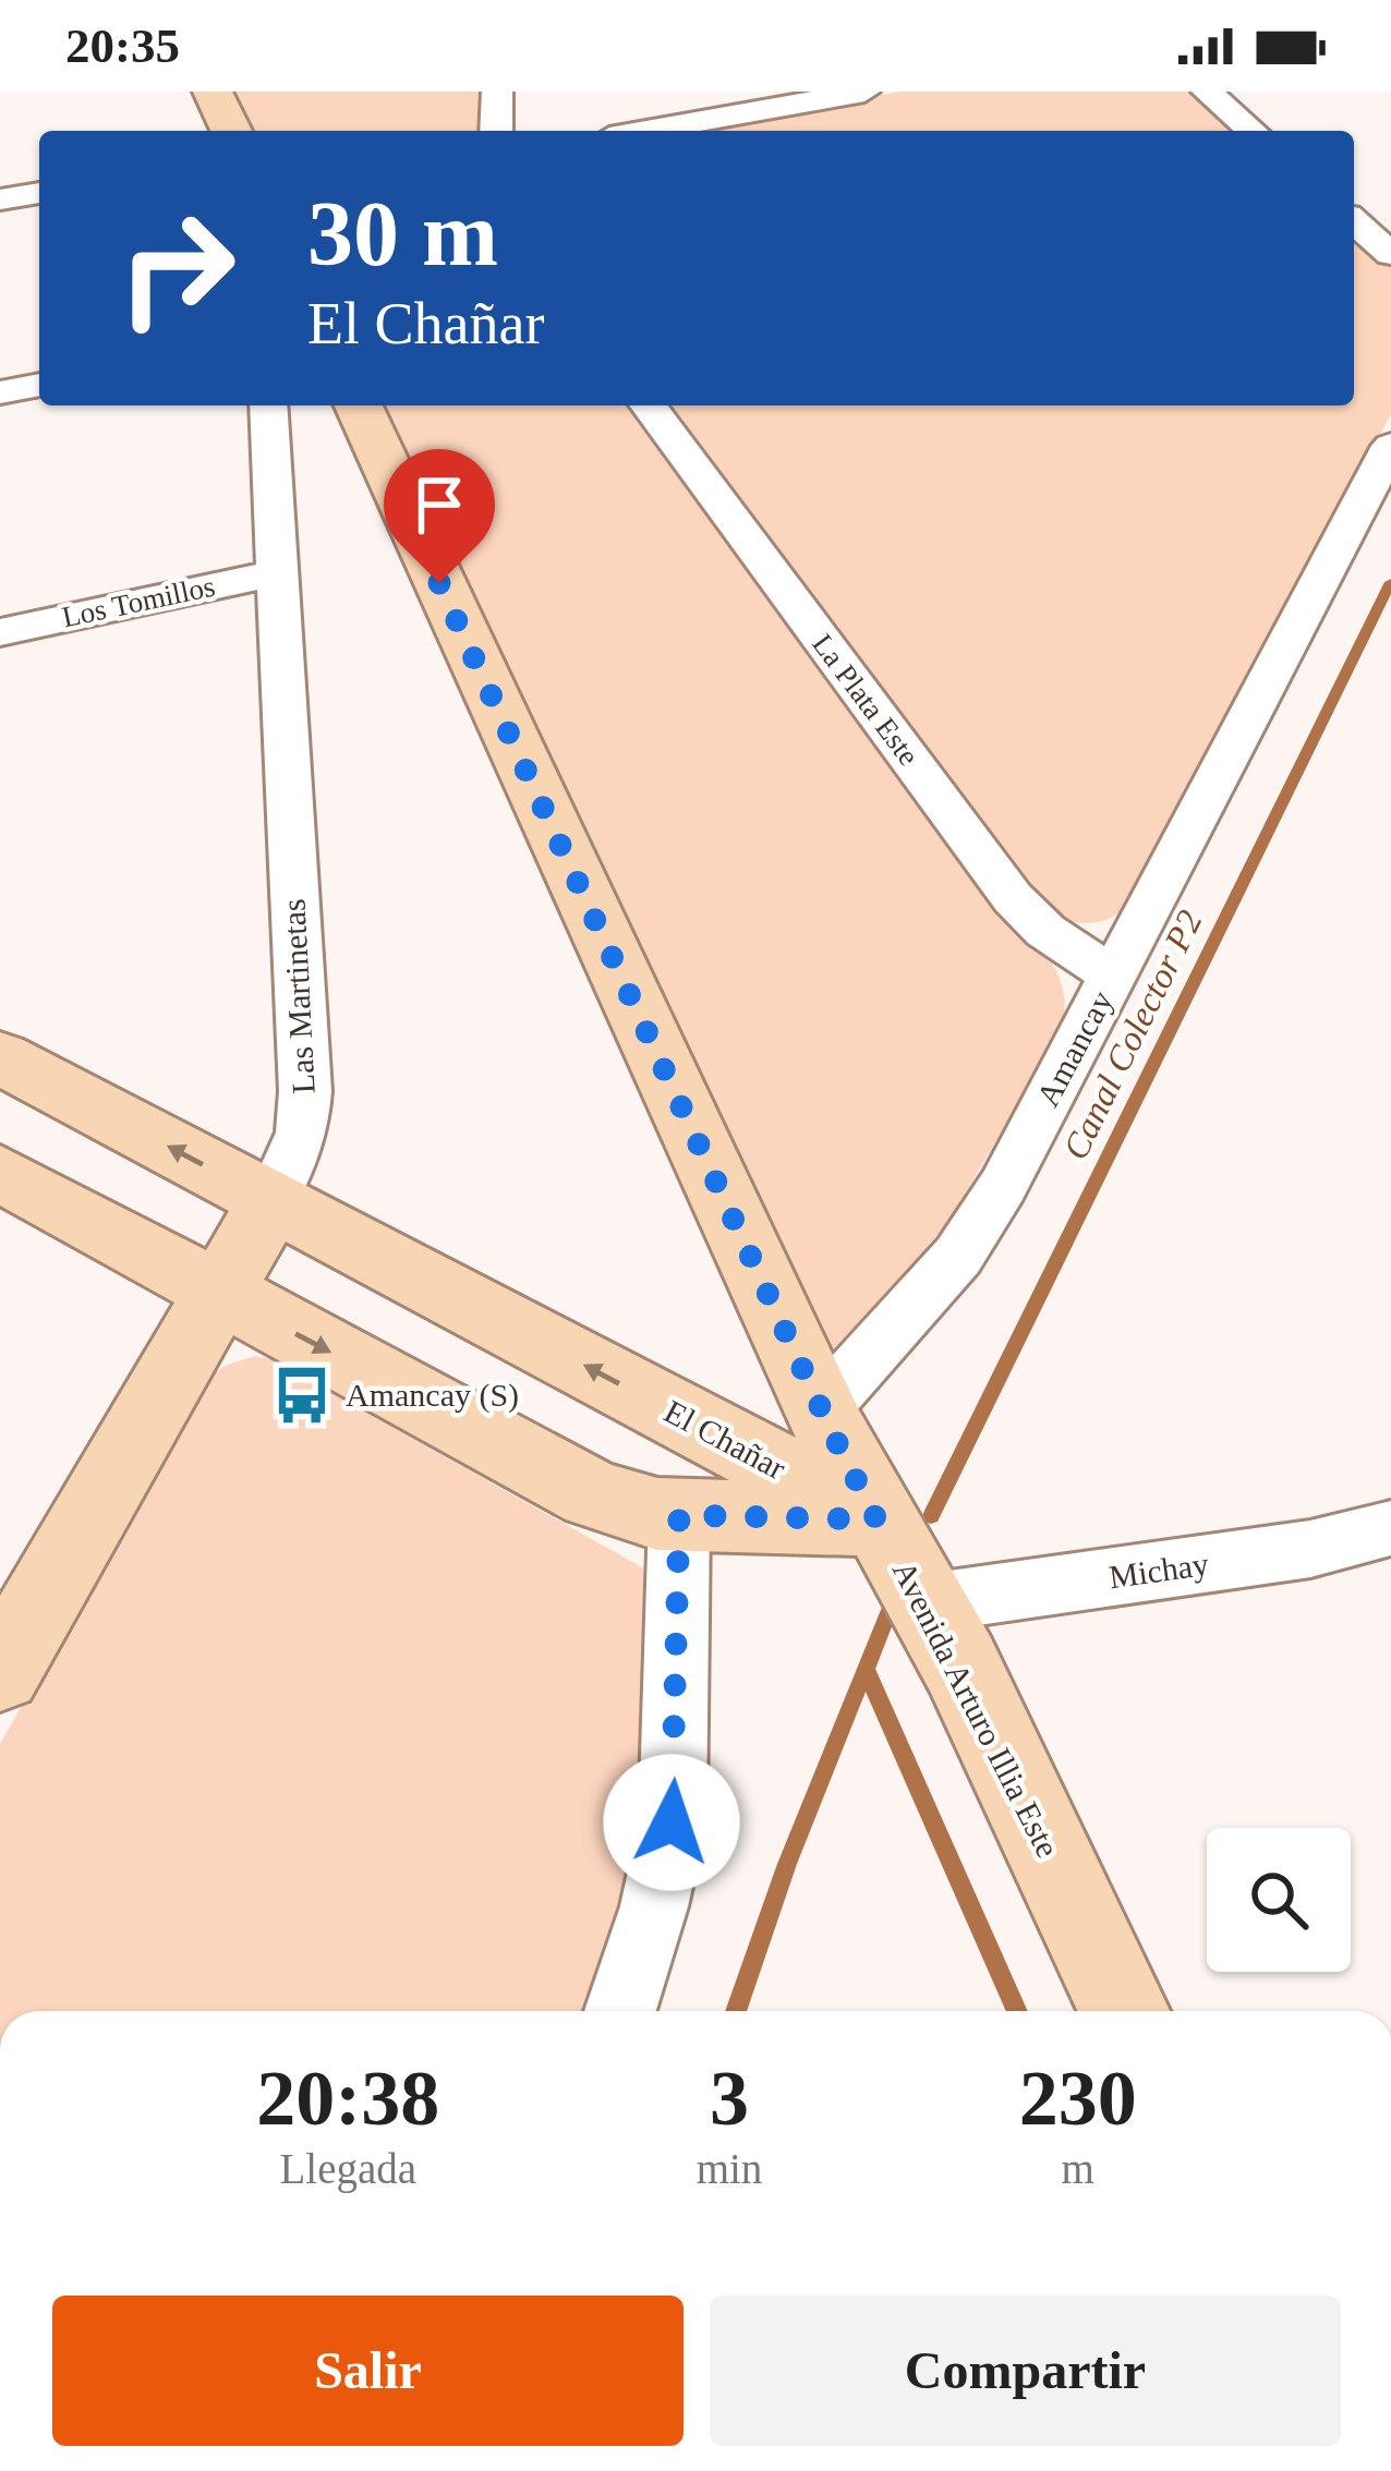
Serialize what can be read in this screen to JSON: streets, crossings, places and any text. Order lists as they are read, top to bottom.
{
  "streets": {
    "street": [
      "Los Tomillos",
      "La Plata Este",
      "Las Martinetas",
      "Amancay",
      "El Chañar",
      "Michay",
      "Avenida Arturo Illia Este"
    ]
  },
  "crossings": [
    ["Los Tomillos", "Las Martinetas"],
    ["La Plata Este", "Amancay"],
    ["Las Martinetas", "El Chañar"],
    ["Amancay", "Avenida Arturo Illia Este"],
    ["El Chañar", "Avenida Arturo Illia Este"],
    ["Michay", "Avenida Arturo Illia Este"]
  ],
  "water": ["Canal Colector P2"],
  "places": {
    "bus stop": ["Amancay (S)"]
  },
  "page": {
    "status": "20:35",
    "turn": ["30 m", "El Chañar"],
    "eta": [
      "20:38",
      "Llegada",
      "3",
      "min",
      "230",
      "m"
    ],
    "buttons": ["Salir", "Compartir"]
  }
}
